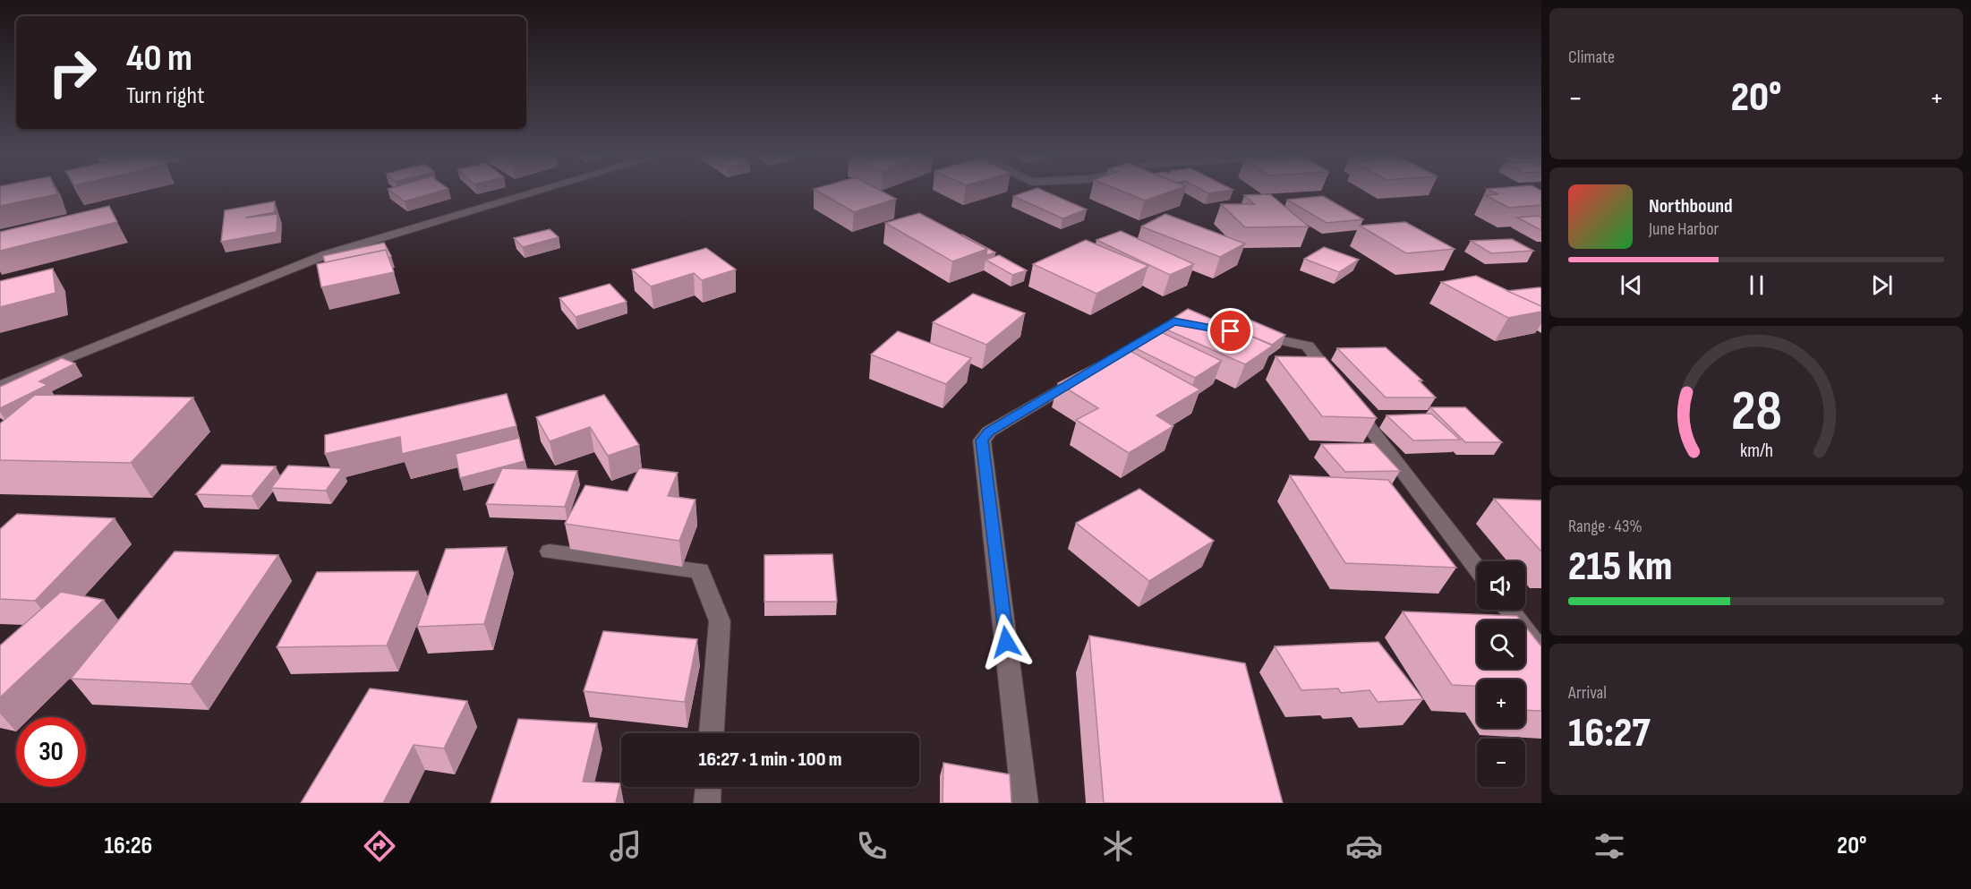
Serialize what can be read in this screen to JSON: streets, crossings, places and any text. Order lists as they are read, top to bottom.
{
  "page": {
    "tile": [
      "Climate",
      ["Range · 43%", "215 km"],
      ["Arrival", "16:27"]
    ],
    "turn": ["40 m", "Turn right"],
    "heat": ["−", "20°", "+"],
    "song": ["Northbound", "June Harbor"],
    "map_buttons": ["+", "−"],
    "limit": "30",
    "trip": "16:27 · 1 min · 100 m",
    "tabs": ["16:26", "20°"],
    "gauge": ["28", "km/h"]
  }
}
